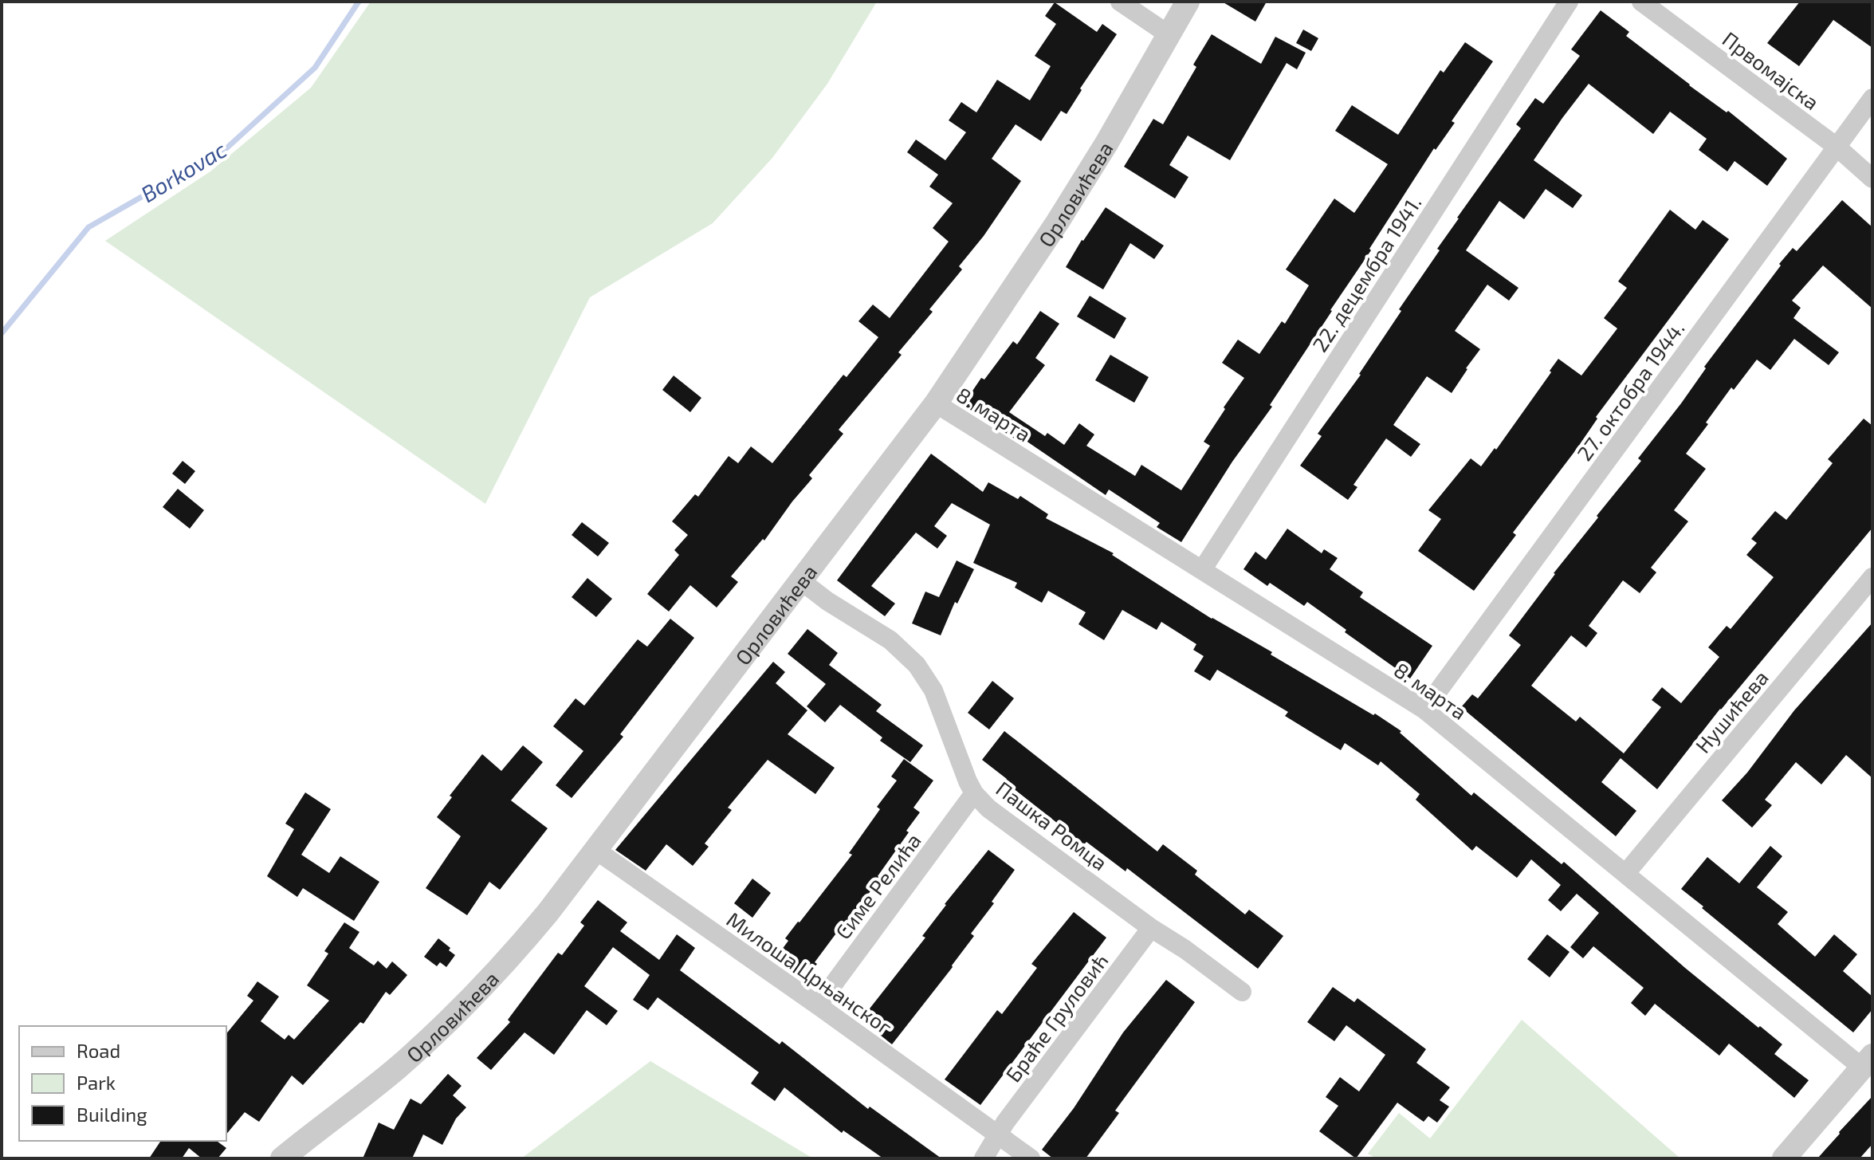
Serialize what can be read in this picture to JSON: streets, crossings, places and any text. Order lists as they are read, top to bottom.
{
  "streets": {
    "street": [
      "Првомајска",
      "Орловићева",
      "22. децембра 1941.",
      "27. октобра 1944.",
      "8. марта",
      "Нушићева",
      "Пашка Ромца",
      "Симе Релића",
      "Милоша Црњанског",
      "Браће Груловић"
    ]
  },
  "crossings": [
    ["Првомајска", "27. октобра 1944."],
    ["Орловићева", "8. марта"],
    ["Орловићева", "Пашка Ромца"],
    ["Орловићева", "Милоша Црњанског"],
    ["22. децембра 1941.", "8. марта"],
    ["27. октобра 1944.", "8. марта"],
    ["8. марта", "Нушићева"],
    ["Пашка Ромца", "Симе Релића"],
    ["Пашка Ромца", "Браће Груловић"],
    ["Симе Релића", "Милоша Црњанског"],
    ["Милоша Црњанског", "Браће Груловић"]
  ],
  "water": ["Borkovac"],
  "legend": ["Road", "Park", "Building"]
}
